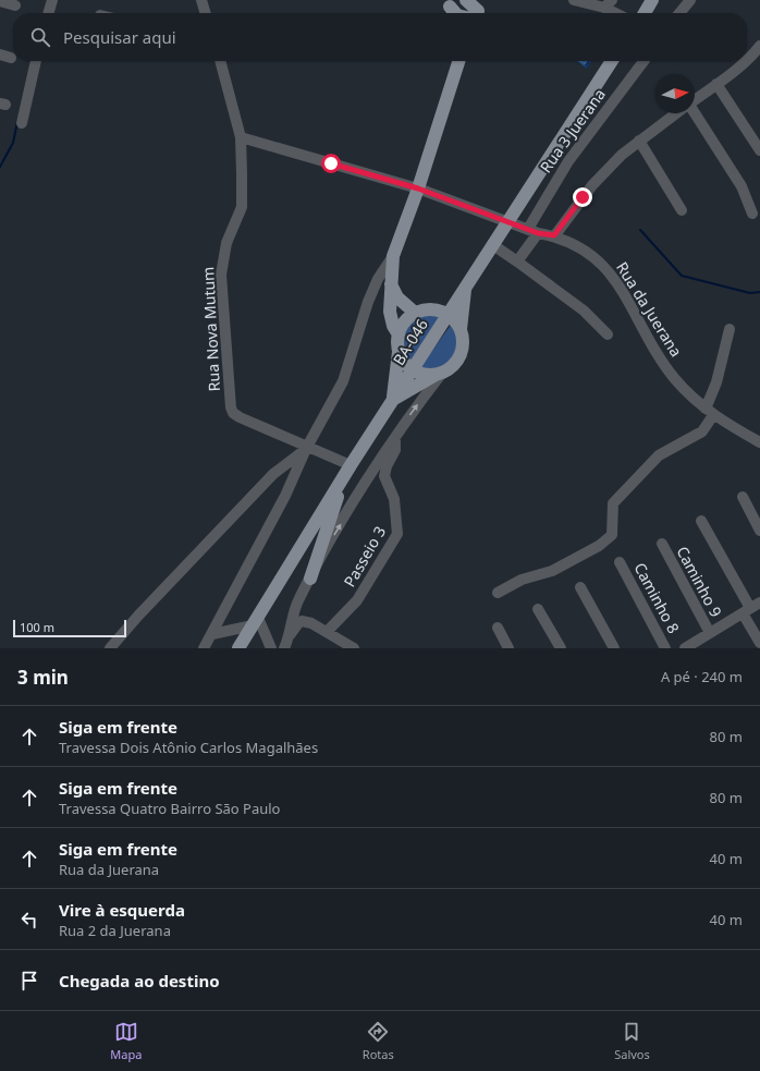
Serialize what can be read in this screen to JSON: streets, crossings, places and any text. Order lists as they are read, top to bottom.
{
  "streets": {
    "main road": ["BA-046"],
    "street": [
      "Rua 3 Juerana",
      "Rua da Juerana",
      "Rua Nova Mutum",
      "Passeio 3",
      "Caminho 9",
      "Caminho 8"
    ]
  },
  "crossings": [
    ["Rua 3 Juerana", "Rua da Juerana"],
    ["Rua da Juerana", "Rua Nova Mutum"],
    ["Rua da Juerana", "BA-046"],
    ["Rua Nova Mutum", "BA-046"]
  ],
  "scale_bar": "100 m",
  "north": "right",
  "page": {
    "search": "Pesquisar aqui",
    "scale": "100 m",
    "heading": ["3 min", "A pé · 240 m"],
    "list": [
      ["Siga em frente", "Travessa Dois Atônio Carlos Magalhães", "80 m"],
      ["Siga em frente", "Travessa Quatro Bairro São Paulo", "80 m"],
      ["Siga em frente", "Rua da Juerana", "40 m"],
      ["Vire à esquerda", "Rua 2 da Juerana", "40 m"],
      "Chegada ao destino"
    ],
    "nav": ["Mapa", "Rotas", "Salvos"]
  }
}
